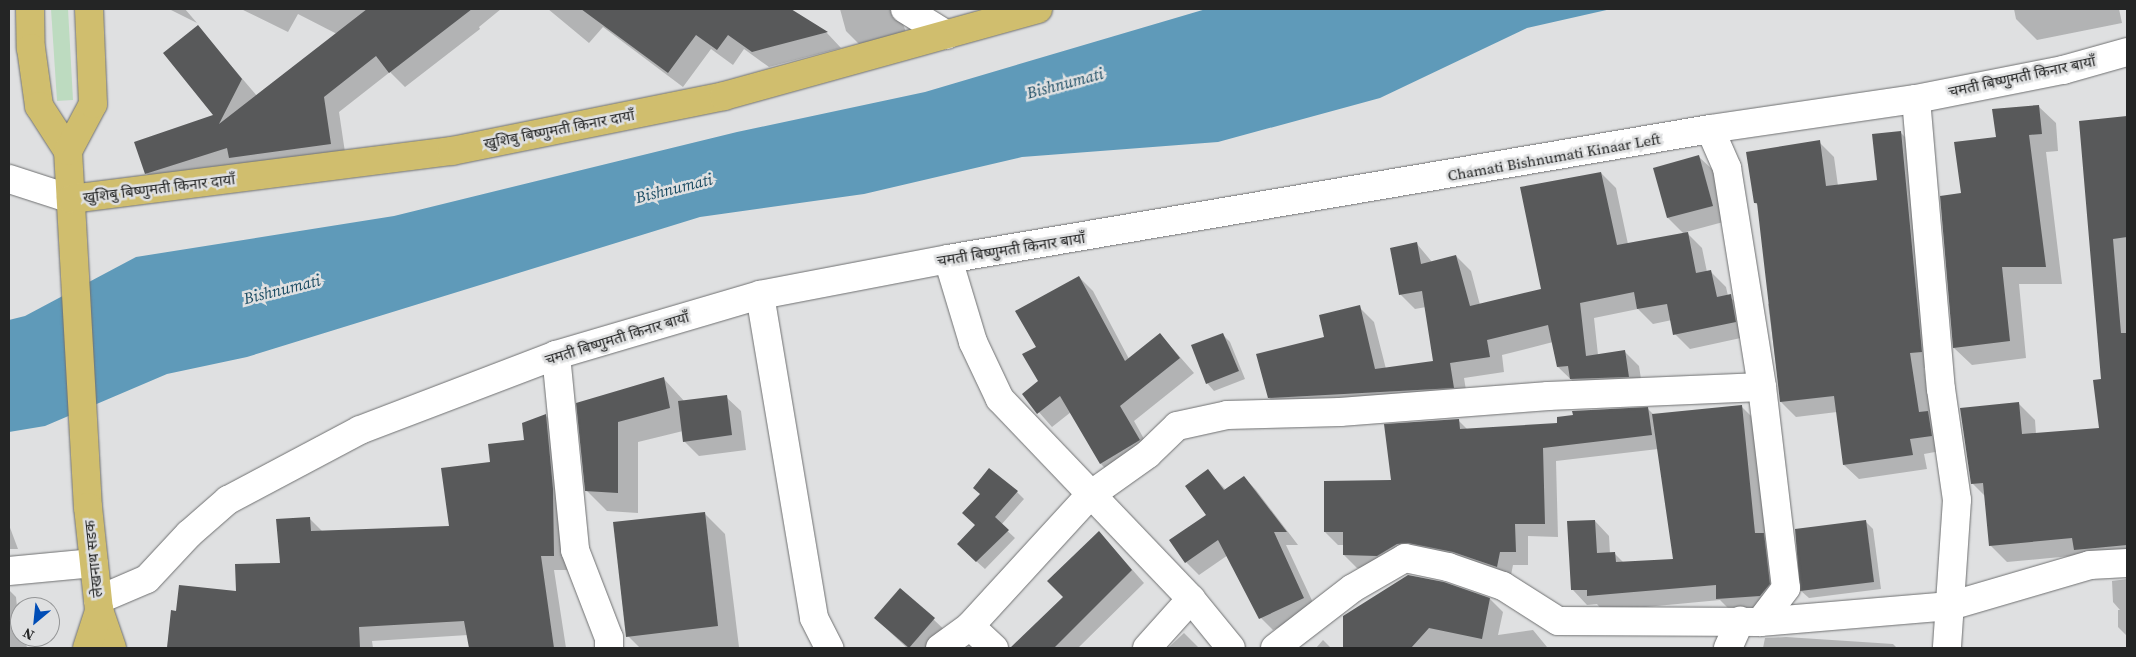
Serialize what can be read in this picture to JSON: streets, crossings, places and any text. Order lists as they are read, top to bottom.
{
  "streets": {
    "main road": ["खुशिबु बिष्णुमती किनार दायाँ", "लेखनाथ सडक"],
    "street": ["चमती बिष्णुमती किनार बायाँ", "Chamati Bishnumati Kinaar Left"]
  },
  "crossings": [
    ["चमती बिष्णुमती किनार बायाँ", "Chamati Bishnumati Kinaar Left"],
    ["चमती बिष्णुमती किनार बायाँ", "लेखनाथ सडक"],
    ["खुशिबु बिष्णुमती किनार दायाँ", "लेखनाथ सडक"]
  ],
  "water": ["Bishnumati"],
  "north": "bottom left"
}
